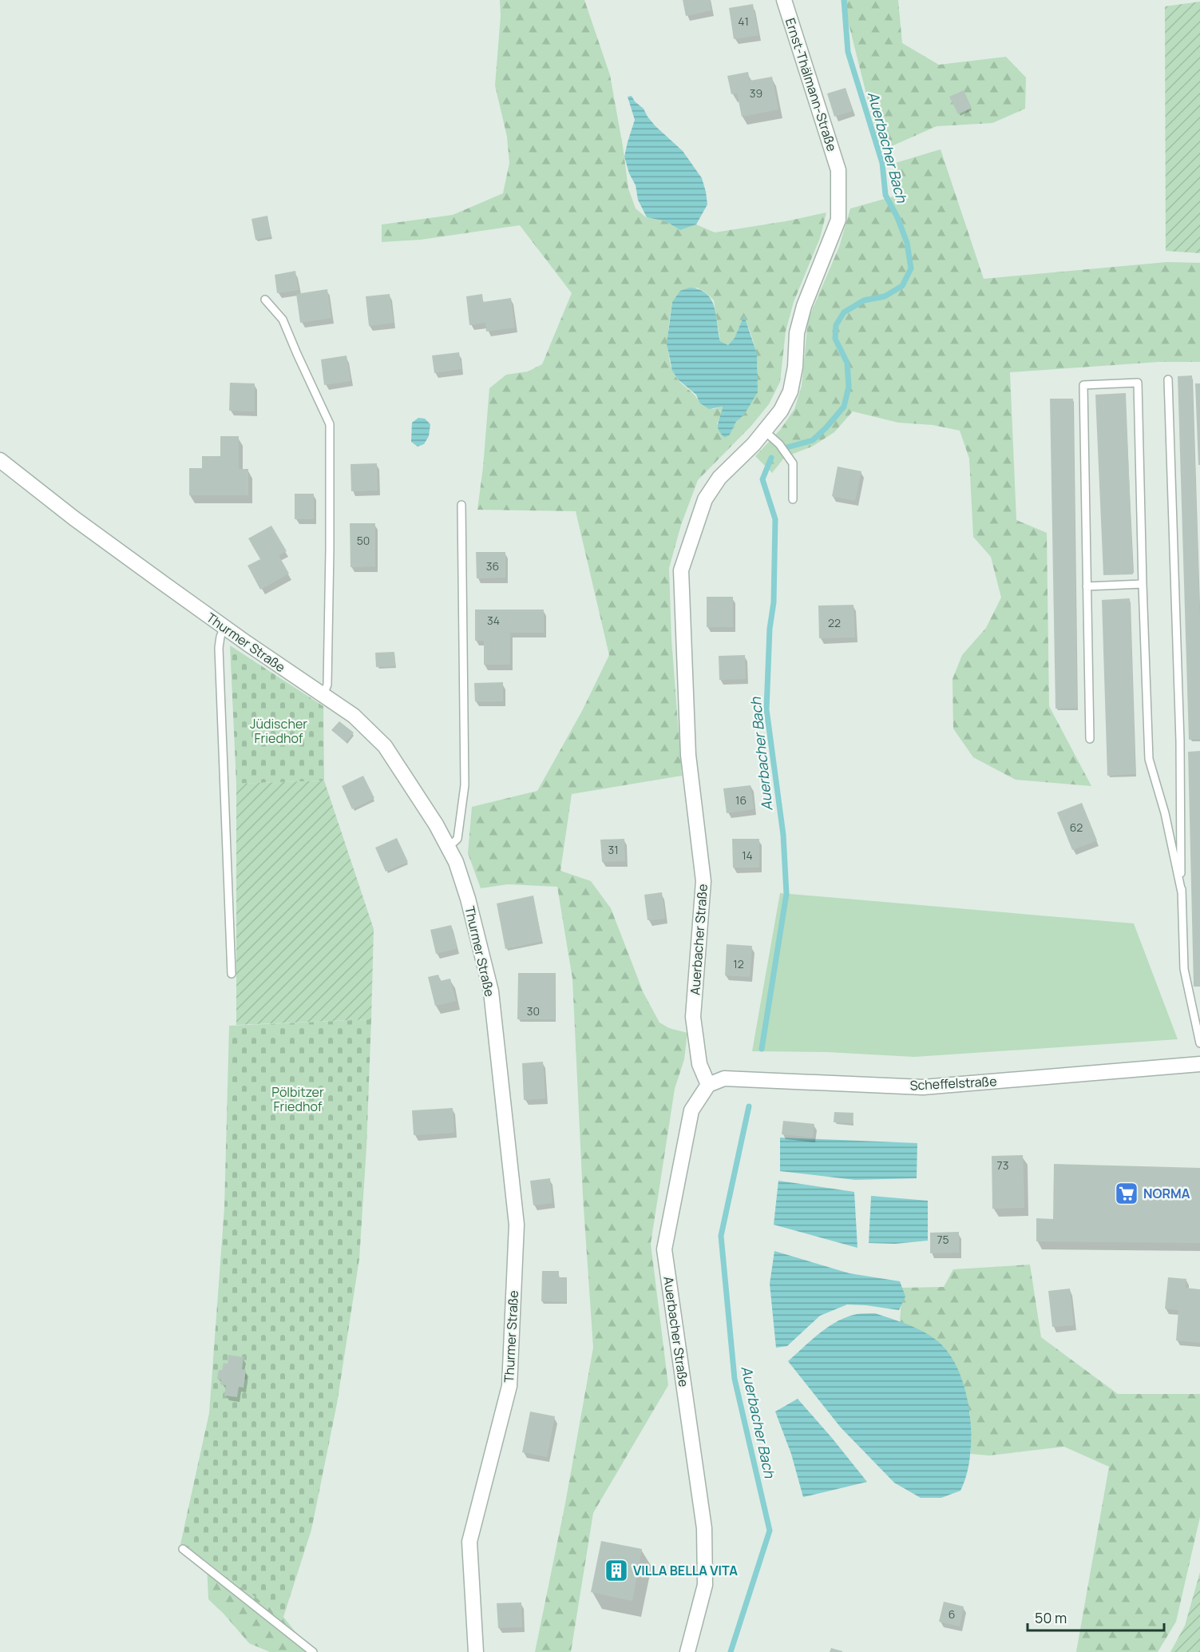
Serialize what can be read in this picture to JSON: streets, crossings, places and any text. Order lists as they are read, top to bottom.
{
  "streets": {
    "street": [
      "Ernst-Thälmann-Straße",
      "Thurmer Straße",
      "Auerbacher Straße",
      "Scheffelstraße"
    ]
  },
  "crossings": [
    ["Ernst-Thälmann-Straße", "Auerbacher Straße"],
    ["Auerbacher Straße", "Scheffelstraße"]
  ],
  "water": ["Auerbacher Bach"],
  "parks": ["Jüdischer Friedhof", "Pölbitzer Friedhof"],
  "places": {
    "supermarket": ["NORMA"],
    "building": ["VILLA BELLA VITA"]
  },
  "house_numbers": [
    "41",
    "39",
    "50",
    "36",
    "34",
    "22",
    "16",
    "62",
    "31",
    "14",
    "12",
    "30",
    "73",
    "75",
    "6"
  ],
  "scale_bar": "50 m"
}
